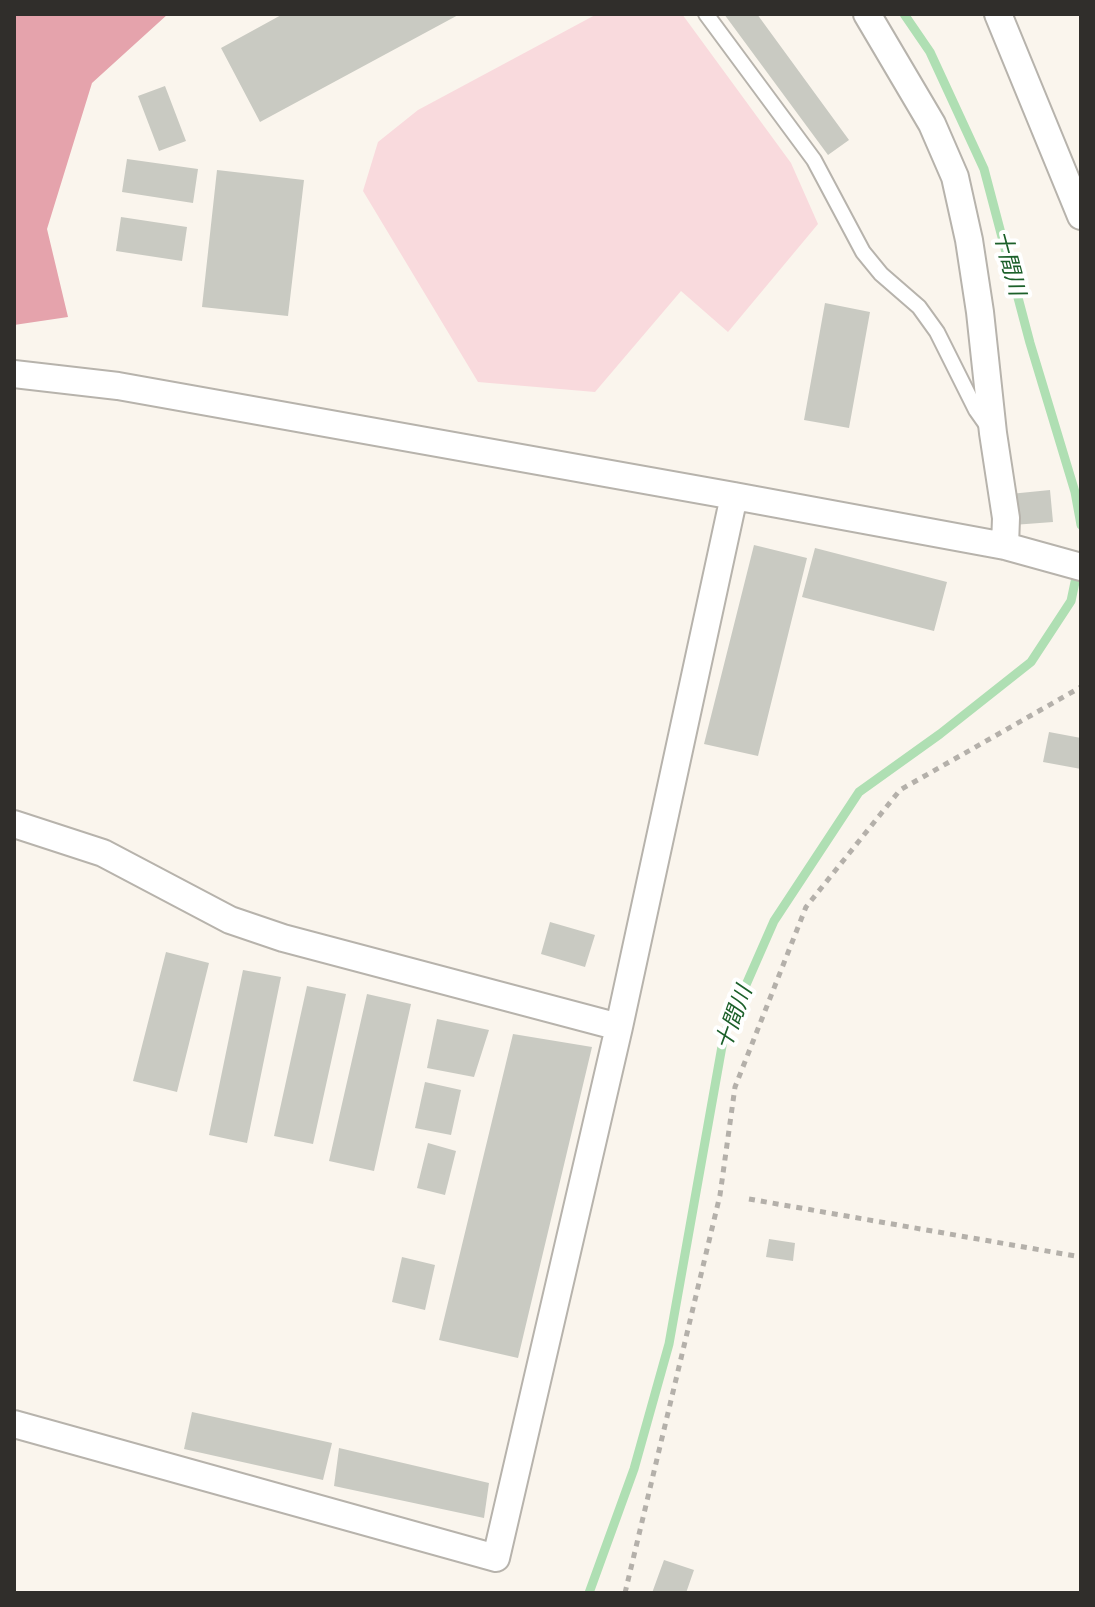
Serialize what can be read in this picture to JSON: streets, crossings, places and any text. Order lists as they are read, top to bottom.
{
  "water": ["十間川"]
}
